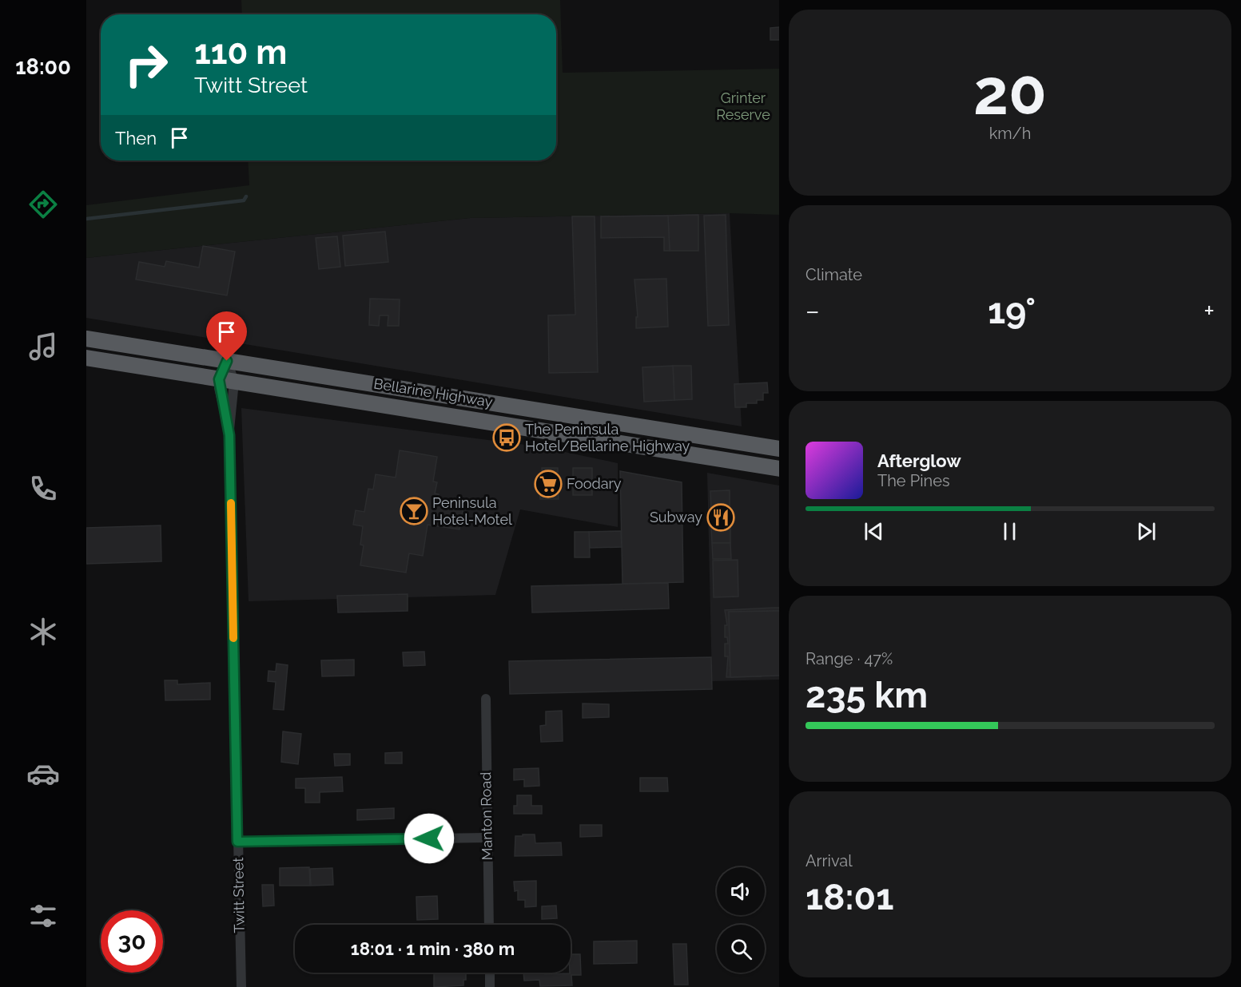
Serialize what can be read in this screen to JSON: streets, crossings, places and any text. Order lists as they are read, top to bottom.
{
  "streets": {
    "highway": ["Bellarine Highway"],
    "street": ["Manton Road", "Twitt Street"]
  },
  "crossings": [
    ["Bellarine Highway", "Twitt Street"]
  ],
  "parks": ["Grinter Reserve"],
  "places": {
    "bus stop": ["The Peninsula Hotel/Bellarine Highway"],
    "supermarket": ["Foodary"],
    "bar": ["Peninsula Hotel-Motel"],
    "restaurant": ["Subway"]
  },
  "page": {
    "tabs": "18:00",
    "tile": [
      ["20", "km/h"],
      "Climate",
      ["Range · 47%", "235 km"],
      ["Arrival", "18:01"]
    ],
    "turn": ["110 m", "Twitt Street"],
    "then": "Then",
    "heat": ["−", "19°", "+"],
    "song": ["Afterglow", "The Pines"],
    "limit": "30",
    "trip": "18:01 · 1 min · 380 m"
  }
}
